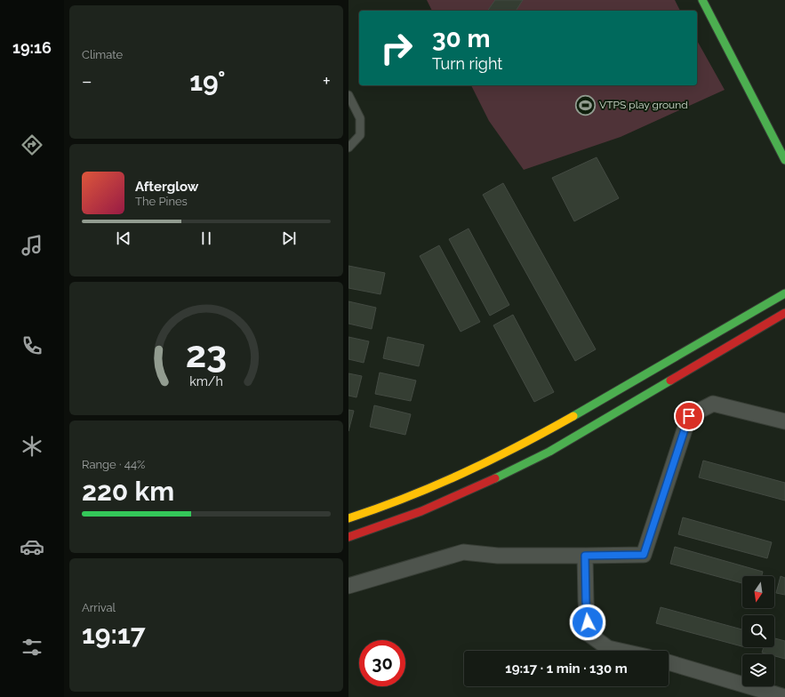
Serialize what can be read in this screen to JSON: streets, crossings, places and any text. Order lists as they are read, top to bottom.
{
  "places": {
    "sports": ["VTPS play ground"]
  },
  "north": "bottom",
  "page": {
    "tabs": "19:16",
    "tile": [
      "Climate",
      ["Range · 44%", "220 km"],
      ["Arrival", "19:17"]
    ],
    "turn": ["30 m", "Turn right"],
    "heat": ["−", "19°", "+"],
    "song": ["Afterglow", "The Pines"],
    "limit": "30",
    "trip": "19:17 · 1 min · 130 m",
    "gauge": ["23", "km/h"]
  }
}
